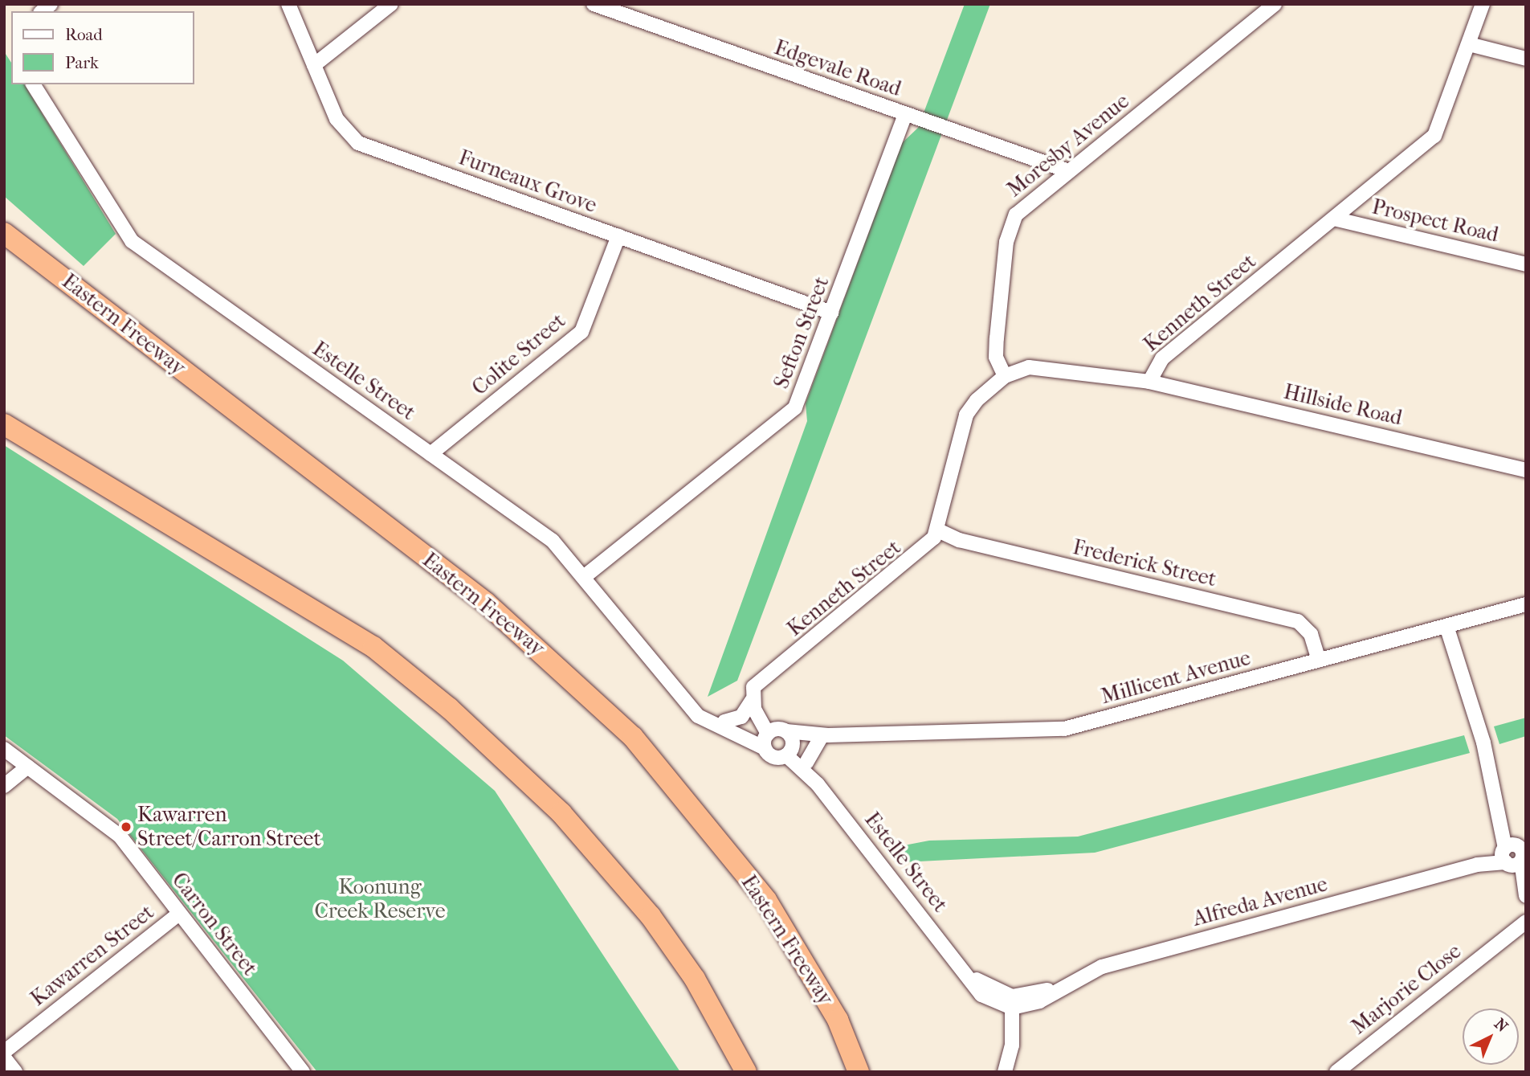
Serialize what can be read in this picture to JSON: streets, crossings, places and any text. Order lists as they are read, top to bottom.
{
  "streets": {
    "highway": ["Eastern Freeway"],
    "street": [
      "Edgevale Road",
      "Moresby Avenue",
      "Furneaux Grove",
      "Prospect Road",
      "Kenneth Street",
      "Sefton Street",
      "Colite Street",
      "Estelle Street",
      "Hillside Road",
      "Frederick Street",
      "Millicent Avenue",
      "Alfreda Avenue",
      "Carron Street",
      "Kawarren Street",
      "Marjorie Close"
    ]
  },
  "crossings": [
    ["Edgevale Road", "Moresby Avenue"],
    ["Edgevale Road", "Sefton Street"],
    ["Moresby Avenue", "Kenneth Street"],
    ["Furneaux Grove", "Sefton Street"],
    ["Furneaux Grove", "Colite Street"],
    ["Prospect Road", "Kenneth Street"],
    ["Kenneth Street", "Estelle Street"],
    ["Kenneth Street", "Hillside Road"],
    ["Kenneth Street", "Frederick Street"],
    ["Kenneth Street", "Millicent Avenue"],
    ["Sefton Street", "Estelle Street"],
    ["Colite Street", "Estelle Street"],
    ["Estelle Street", "Millicent Avenue"],
    ["Estelle Street", "Alfreda Avenue"],
    ["Frederick Street", "Millicent Avenue"],
    ["Carron Street", "Kawarren Street"]
  ],
  "parks": ["Koonung Creek Reserve"],
  "places": ["Kawarren Street/Carron Street"],
  "legend": ["Road", "Park"],
  "north": "top right"
}
